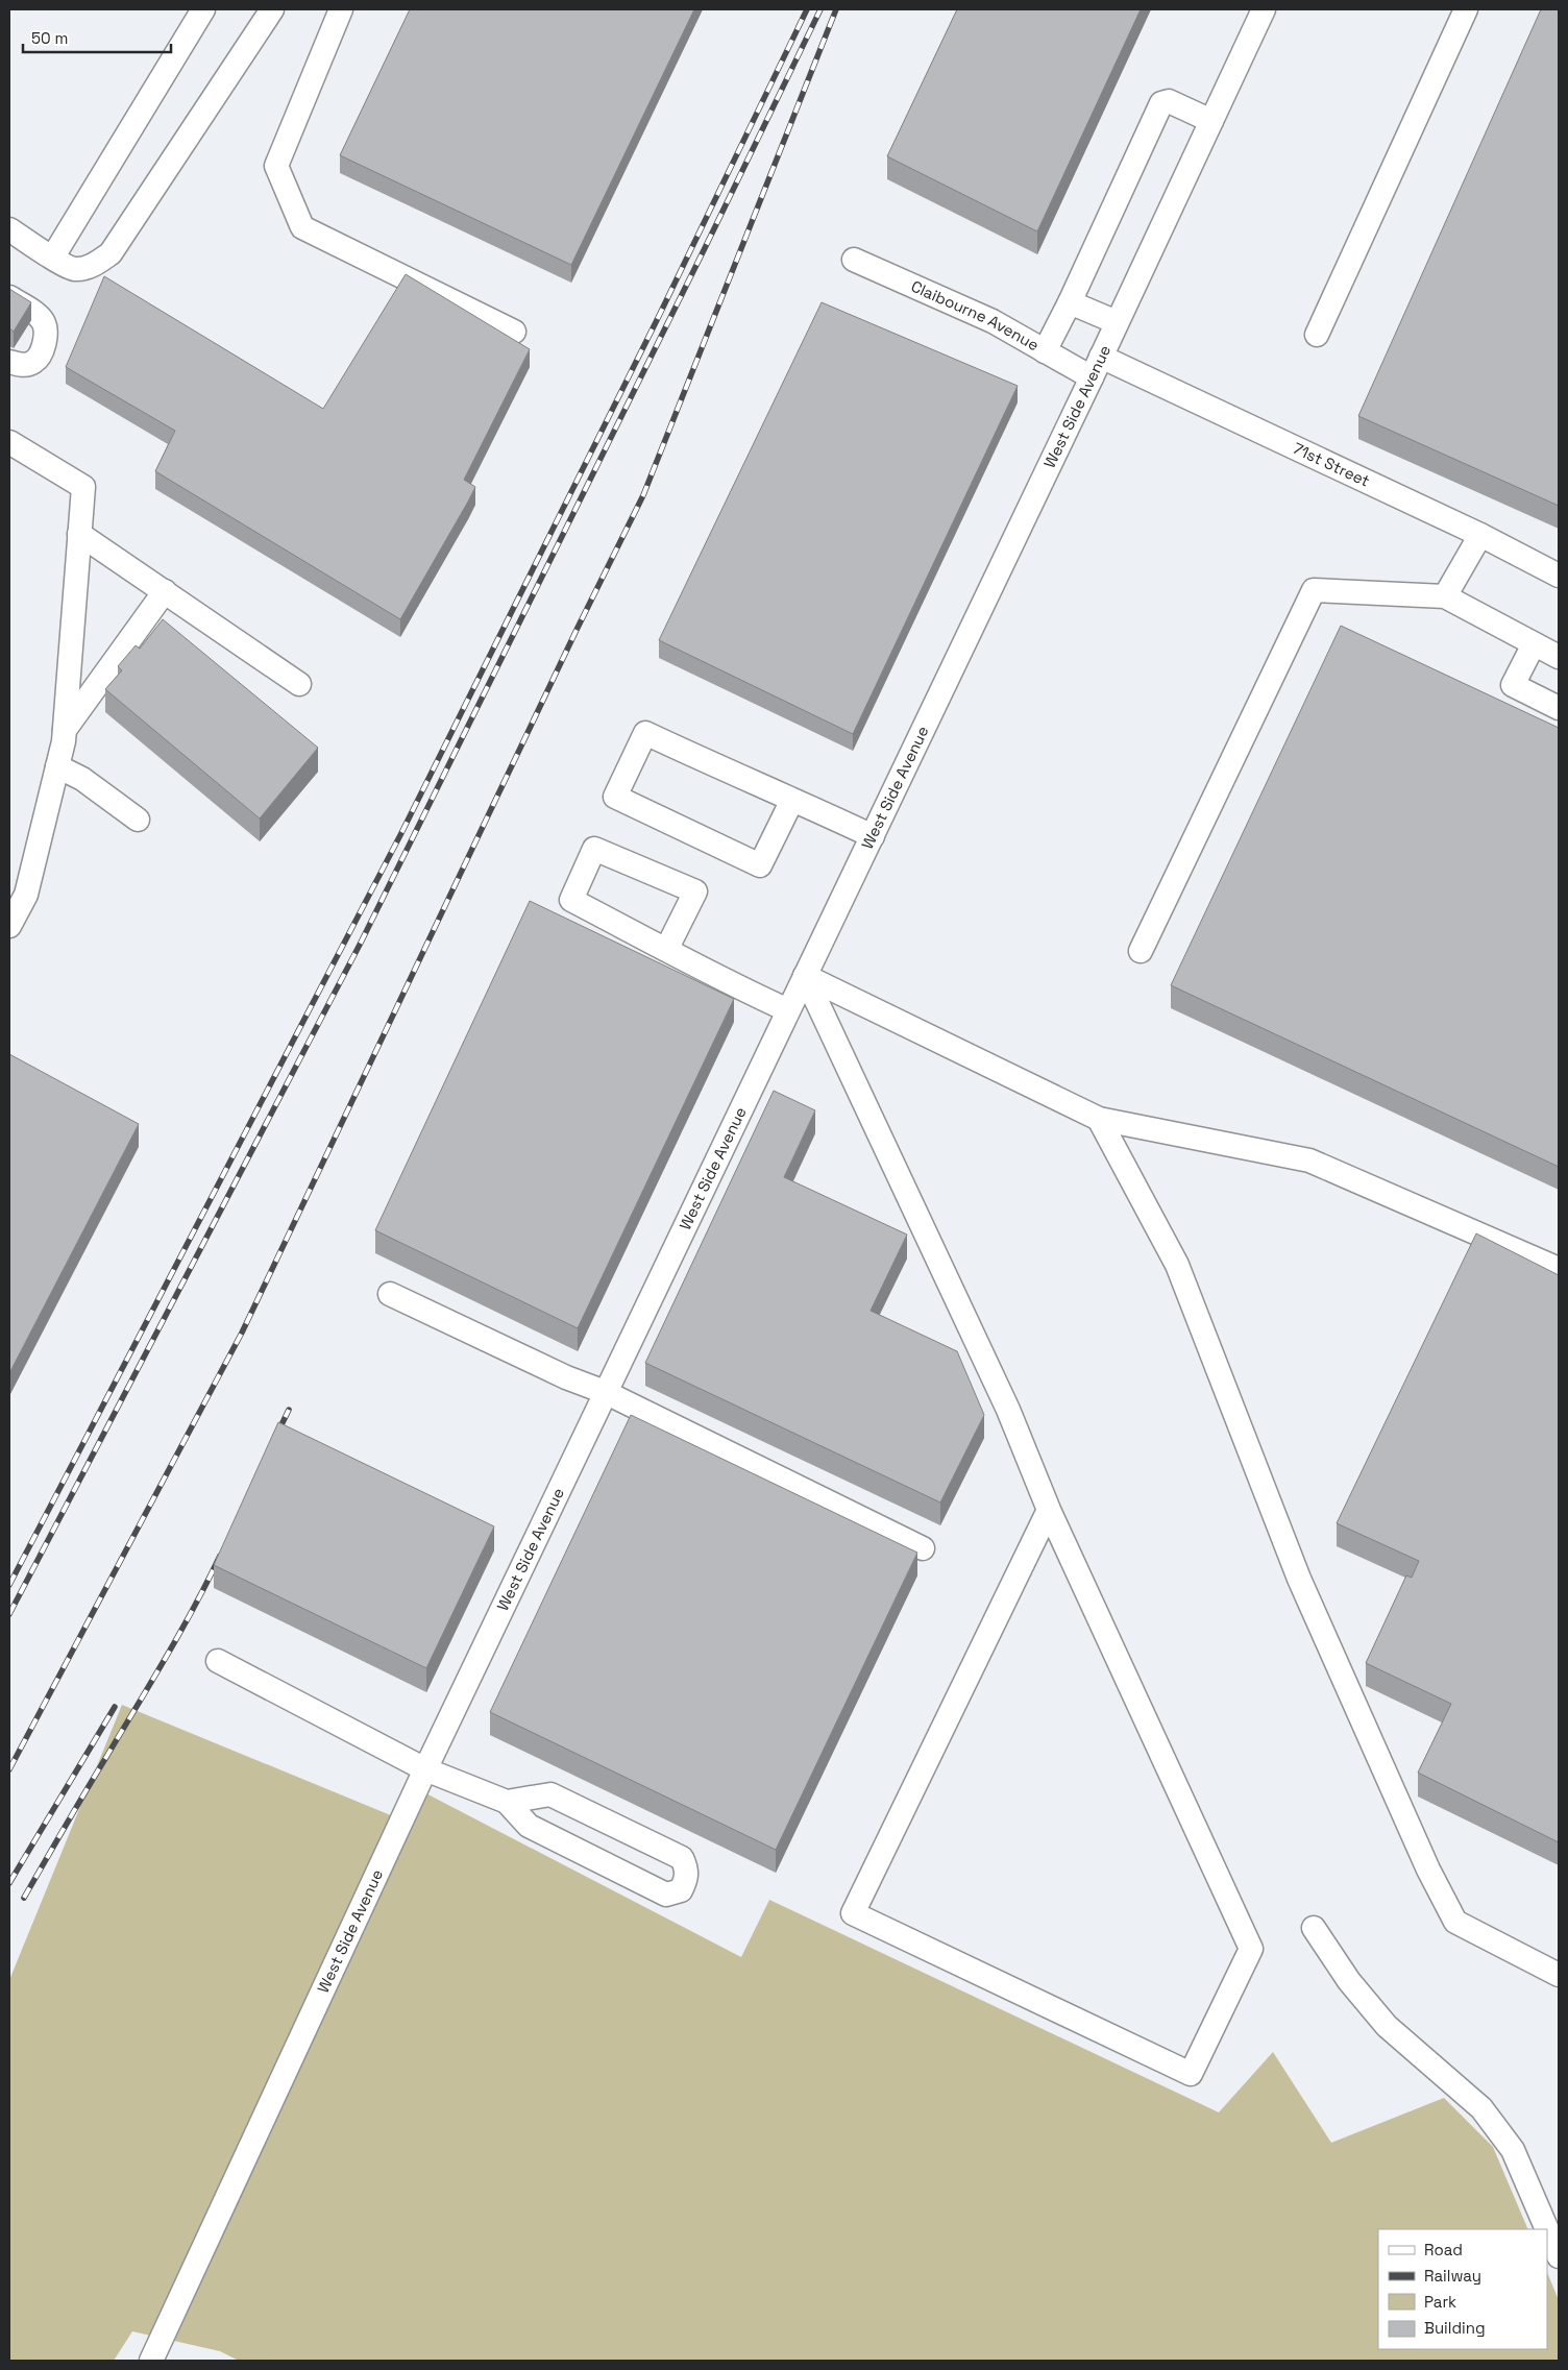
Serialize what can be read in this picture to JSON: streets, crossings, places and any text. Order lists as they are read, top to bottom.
{
  "streets": {
    "street": ["Claibourne Avenue", "West Side Avenue", "71st Street"]
  },
  "crossings": [
    ["Claibourne Avenue", "West Side Avenue"],
    ["Claibourne Avenue", "71st Street"],
    ["West Side Avenue", "71st Street"]
  ],
  "legend": [
    "Road",
    "Railway",
    "Park",
    "Building"
  ],
  "scale_bar": "50 m"
}
